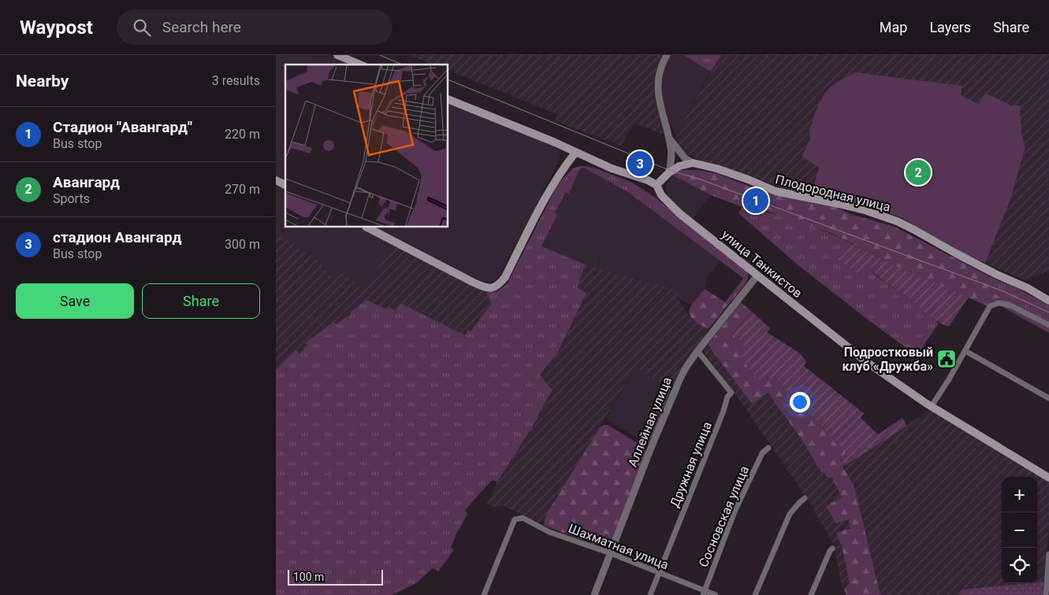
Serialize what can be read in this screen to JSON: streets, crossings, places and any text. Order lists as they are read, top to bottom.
{
  "streets": {
    "main road": ["Плодородная улица", "улица Танкистов"],
    "street": [
      "Аллейная улица",
      "Дружная улица",
      "Сосновская улица",
      "Шахматная улица"
    ]
  },
  "crossings": [
    ["улица Танкистов", "Аллейная улица"],
    ["Аллейная улица", "Дружная улица"],
    ["Аллейная улица", "Шахматная улица"],
    ["Дружная улица", "Шахматная улица"],
    ["Сосновская улица", "Шахматная улица"]
  ],
  "places": {
    "public building": ["Подростковый клуб «Дружба»"]
  },
  "scale_bar": "100 m",
  "page": {
    "header": "Waypost",
    "search": "Search here",
    "nav": ["Map", "Layers", "Share"],
    "heading": ["Nearby", "3 results"],
    "list": [
      {
        "mark": "1",
        "name": "Стадион \"Авангард\"",
        "note": "Bus stop",
        "value": "220 m"
      },
      {
        "mark": "2",
        "name": "Авангард",
        "note": "Sports",
        "value": "270 m"
      },
      {
        "mark": "3",
        "name": "стадион Авангард",
        "note": "Bus stop",
        "value": "300 m"
      }
    ],
    "pins": ["3", "2", "1"],
    "buttons": ["Save", "Share"],
    "map_buttons": ["+", "−"],
    "scale": "100 m"
  }
}
